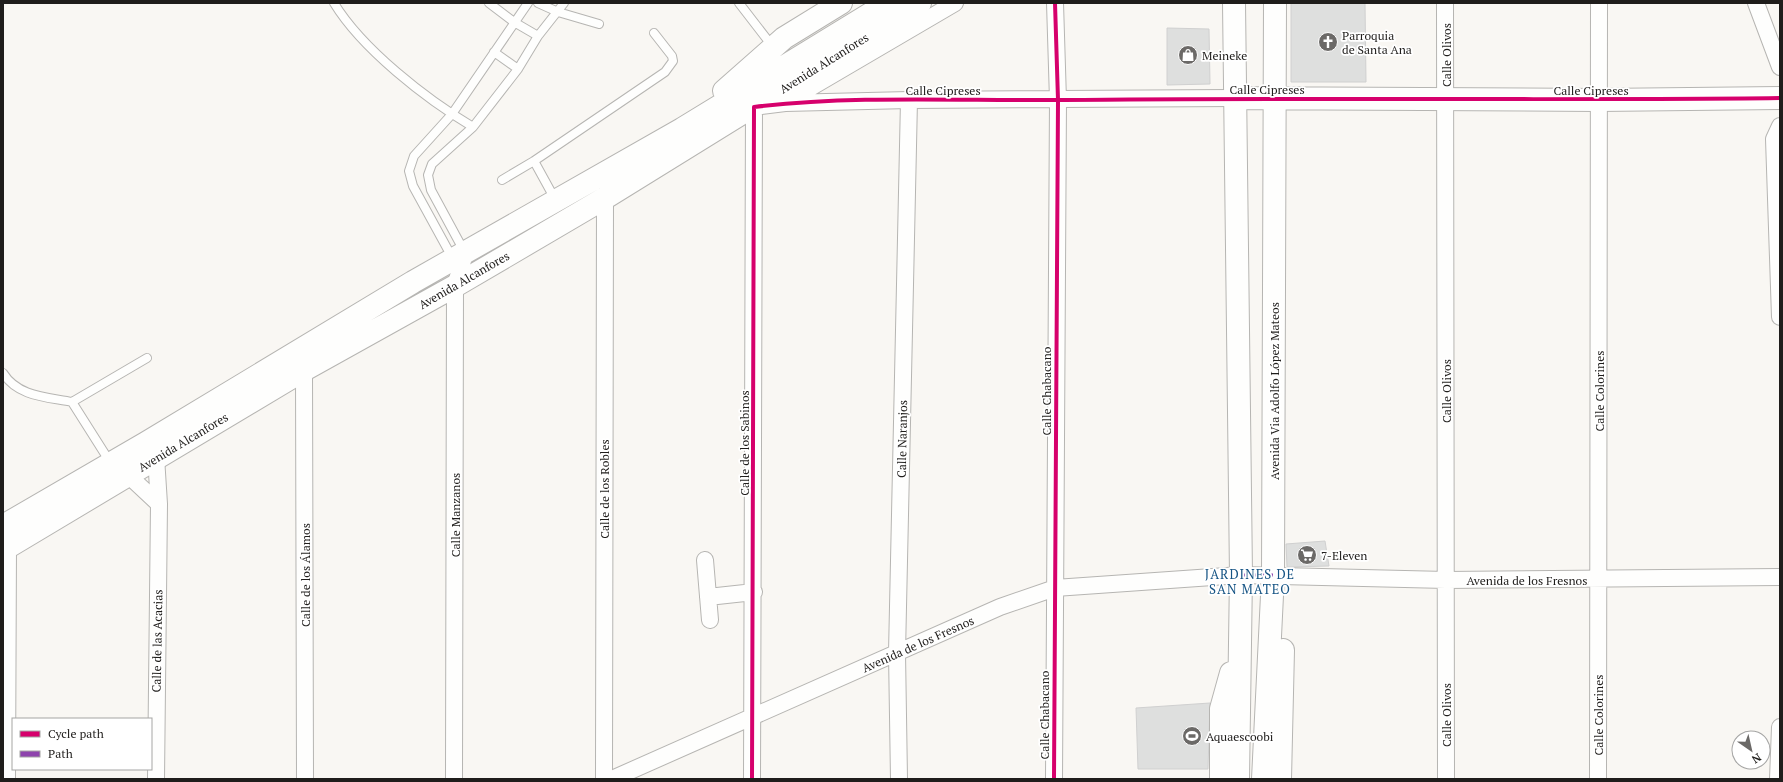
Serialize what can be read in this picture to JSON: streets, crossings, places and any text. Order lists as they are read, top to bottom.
{
  "streets": {
    "main road": ["Avenida Alcanfores", "Calle Cipreses", "Avenida Via Adolfo López Mateos"],
    "street": [
      "Calle Olivos",
      "Calle Chabacano",
      "Calle Colorines",
      "Calle Naranjos",
      "Calle de los Sabinos",
      "Calle de los Robles",
      "Calle Manzanos",
      "Calle de los Álamos",
      "Avenida de los Fresnos",
      "Calle de las Acacias"
    ]
  },
  "crossings": [
    ["Calle Olivos", "Calle Cipreses"],
    ["Calle Olivos", "Avenida de los Fresnos"],
    ["Avenida Alcanfores", "Calle Cipreses"],
    ["Avenida Alcanfores", "Calle de los Sabinos"],
    ["Avenida Alcanfores", "Calle de los Robles"],
    ["Avenida Alcanfores", "Calle Manzanos"],
    ["Avenida Alcanfores", "Calle de los Álamos"],
    ["Avenida Alcanfores", "Calle de las Acacias"],
    ["Calle Cipreses", "Calle Chabacano"],
    ["Calle Cipreses", "Avenida Via Adolfo López Mateos"],
    ["Calle Cipreses", "Calle Colorines"],
    ["Calle Cipreses", "Calle Naranjos"],
    ["Calle Cipreses", "Calle de los Sabinos"],
    ["Calle Chabacano", "Avenida de los Fresnos"],
    ["Avenida Via Adolfo López Mateos", "Avenida de los Fresnos"],
    ["Calle Colorines", "Avenida de los Fresnos"],
    ["Calle Naranjos", "Avenida de los Fresnos"],
    ["Calle de los Sabinos", "Avenida de los Fresnos"]
  ],
  "districts": ["JARDINES DE SAN MATEO"],
  "places": {
    "church": ["Parroquia de Santa Ana"],
    "shop": ["Meineke"],
    "supermarket": ["7-Eleven"],
    "sports": ["Aquaescoobi"]
  },
  "legend": ["Cycle path", "Path"],
  "north": "bottom right"
}
